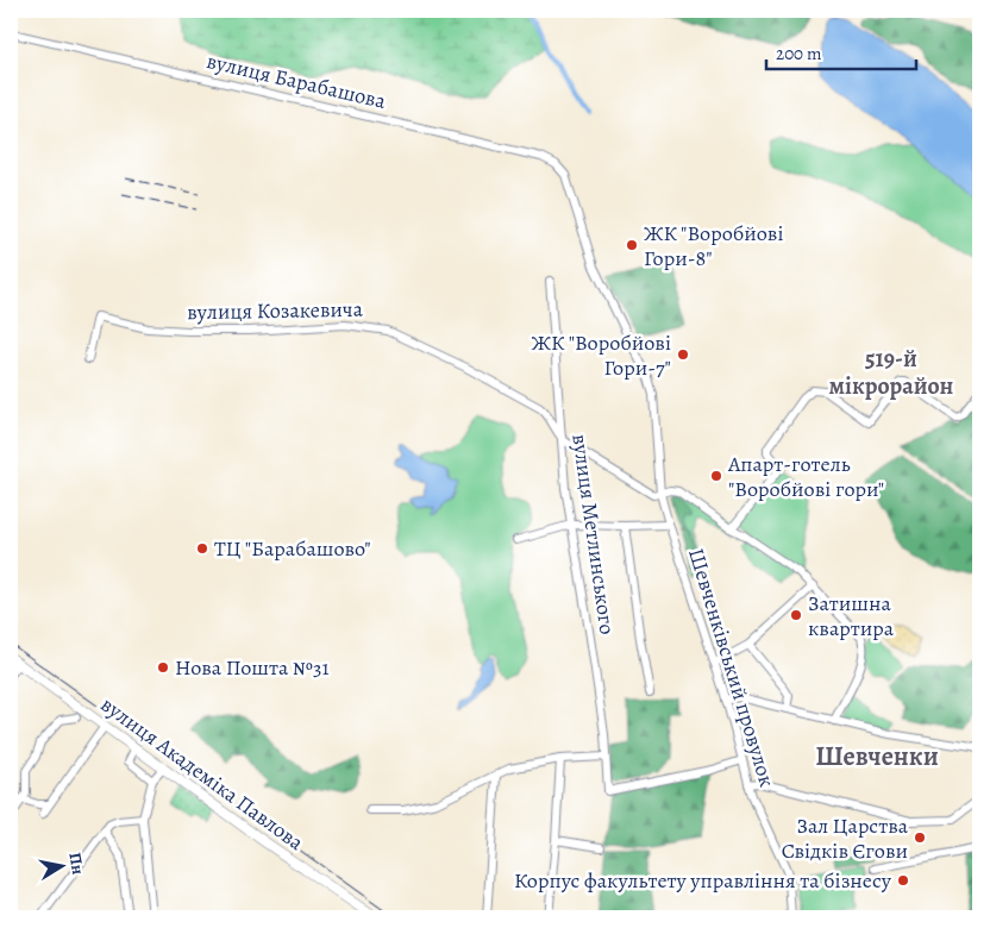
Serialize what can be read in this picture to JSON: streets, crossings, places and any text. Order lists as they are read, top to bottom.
{
  "streets": {
    "main road": ["вулиця Академіка Павлова"],
    "street": [
      "вулиця Барабашова",
      "вулиця Козакевича",
      "вулиця Метлинського",
      "Шевченківський провулок"
    ]
  },
  "crossings": [
    ["вулиця Барабашова", "Шевченківський провулок"],
    ["вулиця Козакевича", "вулиця Метлинського"],
    ["вулиця Козакевича", "Шевченківський провулок"],
    ["вулиця Метлинського", "Шевченківський провулок"]
  ],
  "districts": ["519-й мікрорайон", "Шевченки"],
  "places": [
    "ЖК \"Воробйові Гори-8\"",
    "ЖК \"Воробйові Гори-7\"",
    "Апарт-готель \"Воробйові гори\"",
    "ТЦ \"Барабашово\"",
    "Затишна квартира",
    "Нова Пошта №31",
    "Зал Царства Свідків Єгови",
    "Корпус факультету управління та бізнесу"
  ],
  "scale_bar": "200 m",
  "north": "right"
}
